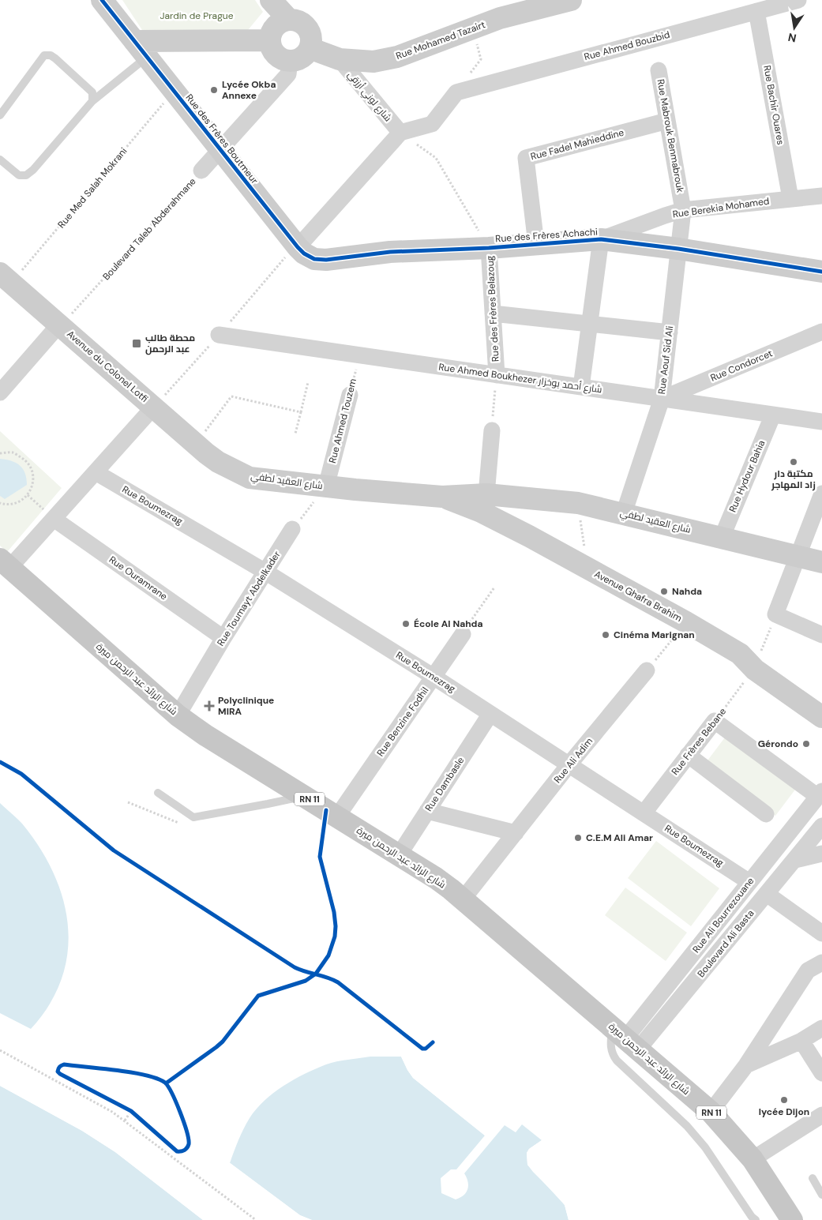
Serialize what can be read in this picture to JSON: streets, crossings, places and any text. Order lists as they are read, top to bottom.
{
  "streets": {
    "main road": ["شارع الرائد عبد الرحمن ميرة", "RN 11"],
    "street": [
      "Rue Mohamed Tazairt",
      "Rue Ahmed Bouzbid",
      "شارع لوني أرزقي",
      "Rue Bachir Ouares",
      "Rue Mabrouk Benmabrouk",
      "Rue des Frères Boutmeur",
      "Rue Fadel Mahieddine",
      "Rue Berekia Mohamed",
      "Boulevard Taleb Abderahmane",
      "Rue des Frères Achachi",
      "Rue des Frères Belazoug",
      "Rue Aouf Sid Ali",
      "Rue Condorcet",
      "Avenue du Colonel Lotfi",
      "Rue Ahmed Boukhezer شارع أحمد بوخزار",
      "Rue Ahmed Touzem",
      "Rue Hydour Bahia",
      "شارع العقيد لطفي",
      "Rue Boumezrag",
      "Rue Ouramrane",
      "Avenue Ghafra Brahim",
      "Rue Toumayt Abdelkader",
      "Rue Benzine Fodhil",
      "Rue Frères Bebane",
      "Rue Ali Adim",
      "Rue Dambasle",
      "Rue Ali Bourrezouane",
      "Boulevard Ali Basta"
    ],
    "path": ["Rue Med Salah Mokrani"]
  },
  "crossings": [
    ["Rue Mohamed Tazairt", "شارع لوني أرزقي"],
    ["Rue Mohamed Tazairt", "Boulevard Taleb Abderahmane"],
    ["Rue Ahmed Bouzbid", "Rue Bachir Ouares"],
    ["شارع لوني أرزقي", "Rue des Frères Belazoug"],
    ["Rue Bachir Ouares", "Rue Berekia Mohamed"],
    ["Rue Mabrouk Benmabrouk", "Rue Fadel Mahieddine"],
    ["Rue Mabrouk Benmabrouk", "Rue Berekia Mohamed"],
    ["Rue Mabrouk Benmabrouk", "Rue des Frères Achachi"],
    ["Rue Mabrouk Benmabrouk", "Rue Aouf Sid Ali"],
    ["Rue des Frères Boutmeur", "Rue Med Salah Mokrani"],
    ["Rue des Frères Boutmeur", "Boulevard Taleb Abderahmane"],
    ["Rue des Frères Boutmeur", "Rue des Frères Achachi"],
    ["Rue Fadel Mahieddine", "Rue des Frères Achachi"],
    ["Rue Med Salah Mokrani", "Avenue du Colonel Lotfi"],
    ["Rue Berekia Mohamed", "Rue des Frères Achachi"],
    ["Boulevard Taleb Abderahmane", "Avenue du Colonel Lotfi"],
    ["Rue des Frères Achachi", "Rue des Frères Belazoug"],
    ["Rue des Frères Achachi", "Rue Aouf Sid Ali"],
    ["Rue des Frères Belazoug", "Rue Ahmed Boukhezer شارع أحمد بوخزار"],
    ["Rue Aouf Sid Ali", "Rue Condorcet"],
    ["Rue Aouf Sid Ali", "Rue Ahmed Boukhezer شارع أحمد بوخزار"],
    ["Rue Aouf Sid Ali", "شارع العقيد لطفي"],
    ["Rue Condorcet", "Rue Ahmed Boukhezer شارع أحمد بوخزار"],
    ["Avenue du Colonel Lotfi", "شارع العقيد لطفي"],
    ["Rue Ahmed Boukhezer شارع أحمد بوخزار", "Rue Ahmed Touzem"],
    ["Rue Ahmed Boukhezer شارع أحمد بوخزار", "Rue Hydour Bahia"],
    ["Rue Ahmed Touzem", "شارع العقيد لطفي"],
    ["Rue Hydour Bahia", "شارع العقيد لطفي"],
    ["شارع العقيد لطفي", "Avenue Ghafra Brahim"],
    ["Rue Boumezrag", "Rue Toumayt Abdelkader"],
    ["Rue Boumezrag", "Rue Benzine Fodhil"],
    ["Rue Boumezrag", "Rue Frères Bebane"],
    ["Rue Boumezrag", "Rue Ali Adim"],
    ["Rue Boumezrag", "Rue Dambasle"],
    ["Rue Boumezrag", "Rue Ali Bourrezouane"],
    ["Rue Ouramrane", "Rue Toumayt Abdelkader"],
    ["Avenue Ghafra Brahim", "Rue Frères Bebane"],
    ["Rue Toumayt Abdelkader", "شارع الرائد عبد الرحمن ميرة"],
    ["شارع الرائد عبد الرحمن ميرة", "Rue Benzine Fodhil"],
    ["شارع الرائد عبد الرحمن ميرة", "Rue Ali Adim"],
    ["شارع الرائد عبد الرحمن ميرة", "Rue Dambasle"],
    ["شارع الرائد عبد الرحمن ميرة", "Rue Ali Bourrezouane"],
    ["شارع الرائد عبد الرحمن ميرة", "Boulevard Ali Basta"],
    ["Rue Ali Bourrezouane", "Boulevard Ali Basta"]
  ],
  "parks": ["Jardin de Prague"],
  "places": {
    "other": [
      "Lycée Okba Annexe",
      "مكتبة دار زاد المهاجر",
      "Nahda",
      "École Al Nahda",
      "Cinéma Marignan",
      "Gérondo",
      "C.E.M Ali Amar",
      "lycée Dijon"
    ],
    "transit": ["محطة طالب عبد الرحمن"],
    "health": ["Polyclinique MIRA"]
  },
  "north": "bottom"
}
